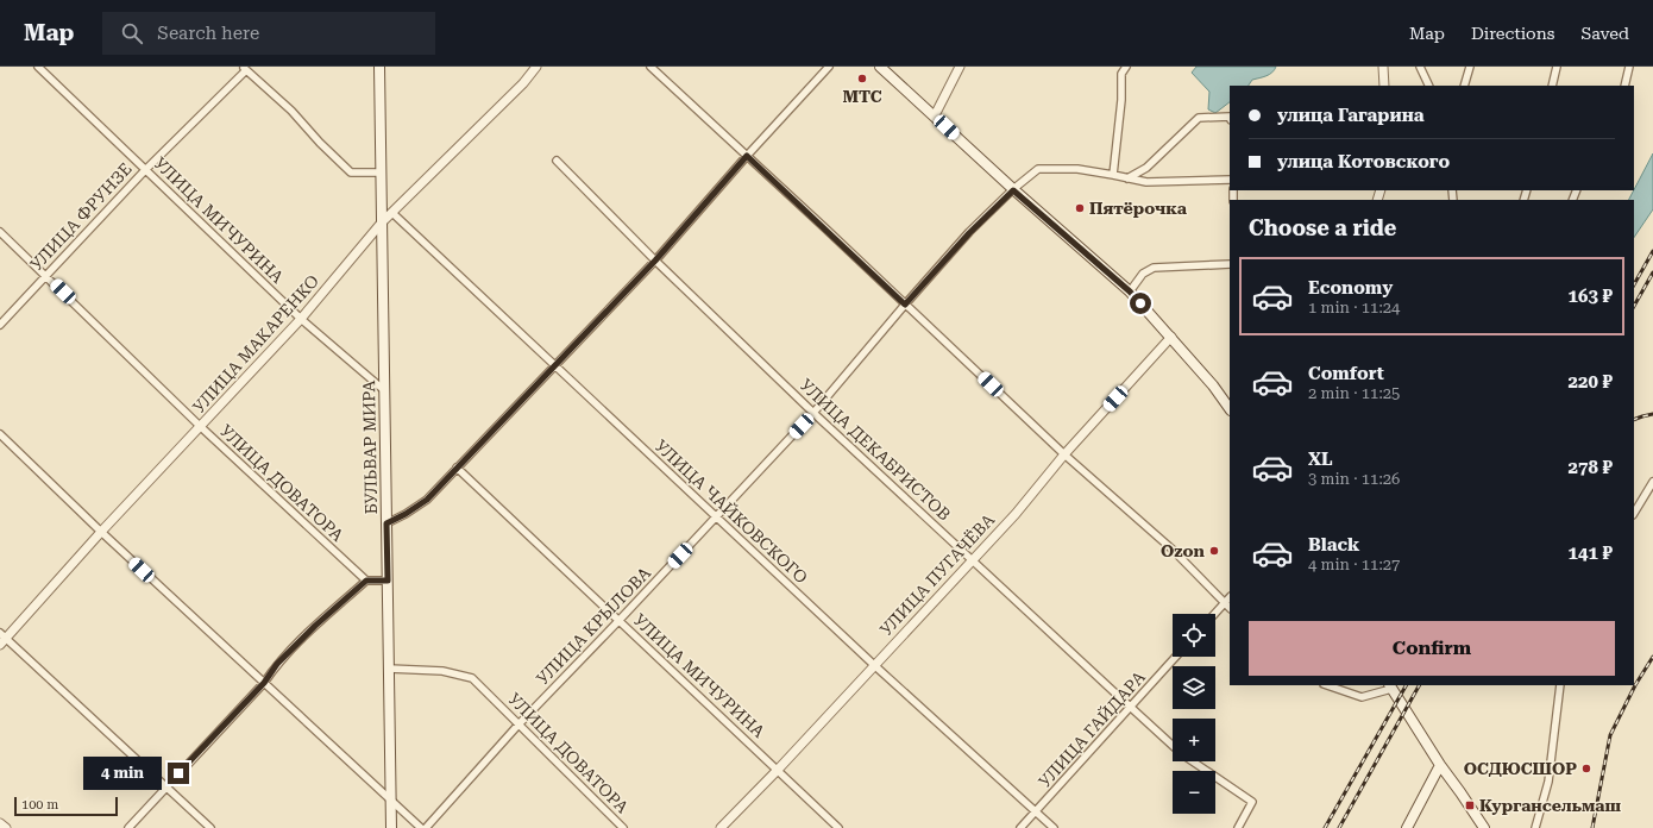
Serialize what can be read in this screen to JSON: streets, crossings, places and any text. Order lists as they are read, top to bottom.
{
  "streets": {
    "main road": ["БУЛЬВАР МИРА"],
    "street": [
      "УЛИЦА ФРУНЗЕ",
      "УЛИЦА МИЧУРИНА",
      "УЛИЦА МАКАРЕНКО",
      "УЛИЦА ДЕКАБРИСТОВ",
      "УЛИЦА ДОВАТОРА",
      "УЛИЦА ЧАЙКОВСКОГО",
      "УЛИЦА ПУГАЧЁВА",
      "УЛИЦА КРЫЛОВА",
      "УЛИЦА ГАЙДАРА"
    ]
  },
  "crossings": [
    ["УЛИЦА ФРУНЗЕ", "УЛИЦА МИЧУРИНА"],
    ["УЛИЦА ФРУНЗЕ", "УЛИЦА ДОВАТОРА"],
    ["УЛИЦА МИЧУРИНА", "УЛИЦА МАКАРЕНКО"],
    ["УЛИЦА МИЧУРИНА", "БУЛЬВАР МИРА"],
    ["УЛИЦА МИЧУРИНА", "УЛИЦА ПУГАЧЁВА"],
    ["УЛИЦА МИЧУРИНА", "УЛИЦА КРЫЛОВА"],
    ["УЛИЦА МАКАРЕНКО", "БУЛЬВАР МИРА"],
    ["УЛИЦА МАКАРЕНКО", "УЛИЦА ДОВАТОРА"],
    ["УЛИЦА МАКАРЕНКО", "УЛИЦА ЧАЙКОВСКОГО"],
    ["БУЛЬВАР МИРА", "УЛИЦА ДОВАТОРА"],
    ["УЛИЦА ДЕКАБРИСТОВ", "УЛИЦА ПУГАЧЁВА"],
    ["УЛИЦА ДЕКАБРИСТОВ", "УЛИЦА КРЫЛОВА"],
    ["УЛИЦА ДЕКАБРИСТОВ", "УЛИЦА ГАЙДАРА"],
    ["УЛИЦА ДОВАТОРА", "УЛИЦА КРЫЛОВА"],
    ["УЛИЦА ЧАЙКОВСКОГО", "УЛИЦА ПУГАЧЁВА"],
    ["УЛИЦА ЧАЙКОВСКОГО", "УЛИЦА КРЫЛОВА"],
    ["УЛИЦА ЧАЙКОВСКОГО", "УЛИЦА ГАЙДАРА"]
  ],
  "places": {
    "other": [
      "МТС",
      "Пятёрочка",
      "Ozon",
      "ОСДЮСШОР"
    ],
    "transit": ["Кургансельмаш"]
  },
  "scale_bar": "100 m",
  "page": {
    "header": "Map",
    "search": "Search here",
    "nav": ["Map", "Directions", "Saved"],
    "banner": ["улица Гагарина", "улица Котовского"],
    "heading": "Choose a ride",
    "list": [
      {
        "name": "Economy",
        "note": "1 min · 11:24",
        "value": "163 ₽"
      },
      {
        "name": "Comfort",
        "note": "2 min · 11:25",
        "value": "220 ₽"
      },
      {
        "name": "XL",
        "note": "3 min · 11:26",
        "value": "278 ₽"
      },
      {
        "name": "Black",
        "note": "4 min · 11:27",
        "value": "141 ₽"
      }
    ],
    "buttons": "Confirm",
    "map_buttons": ["+", "−"],
    "bubble": "4 min",
    "scale": "100 m"
  }
}
